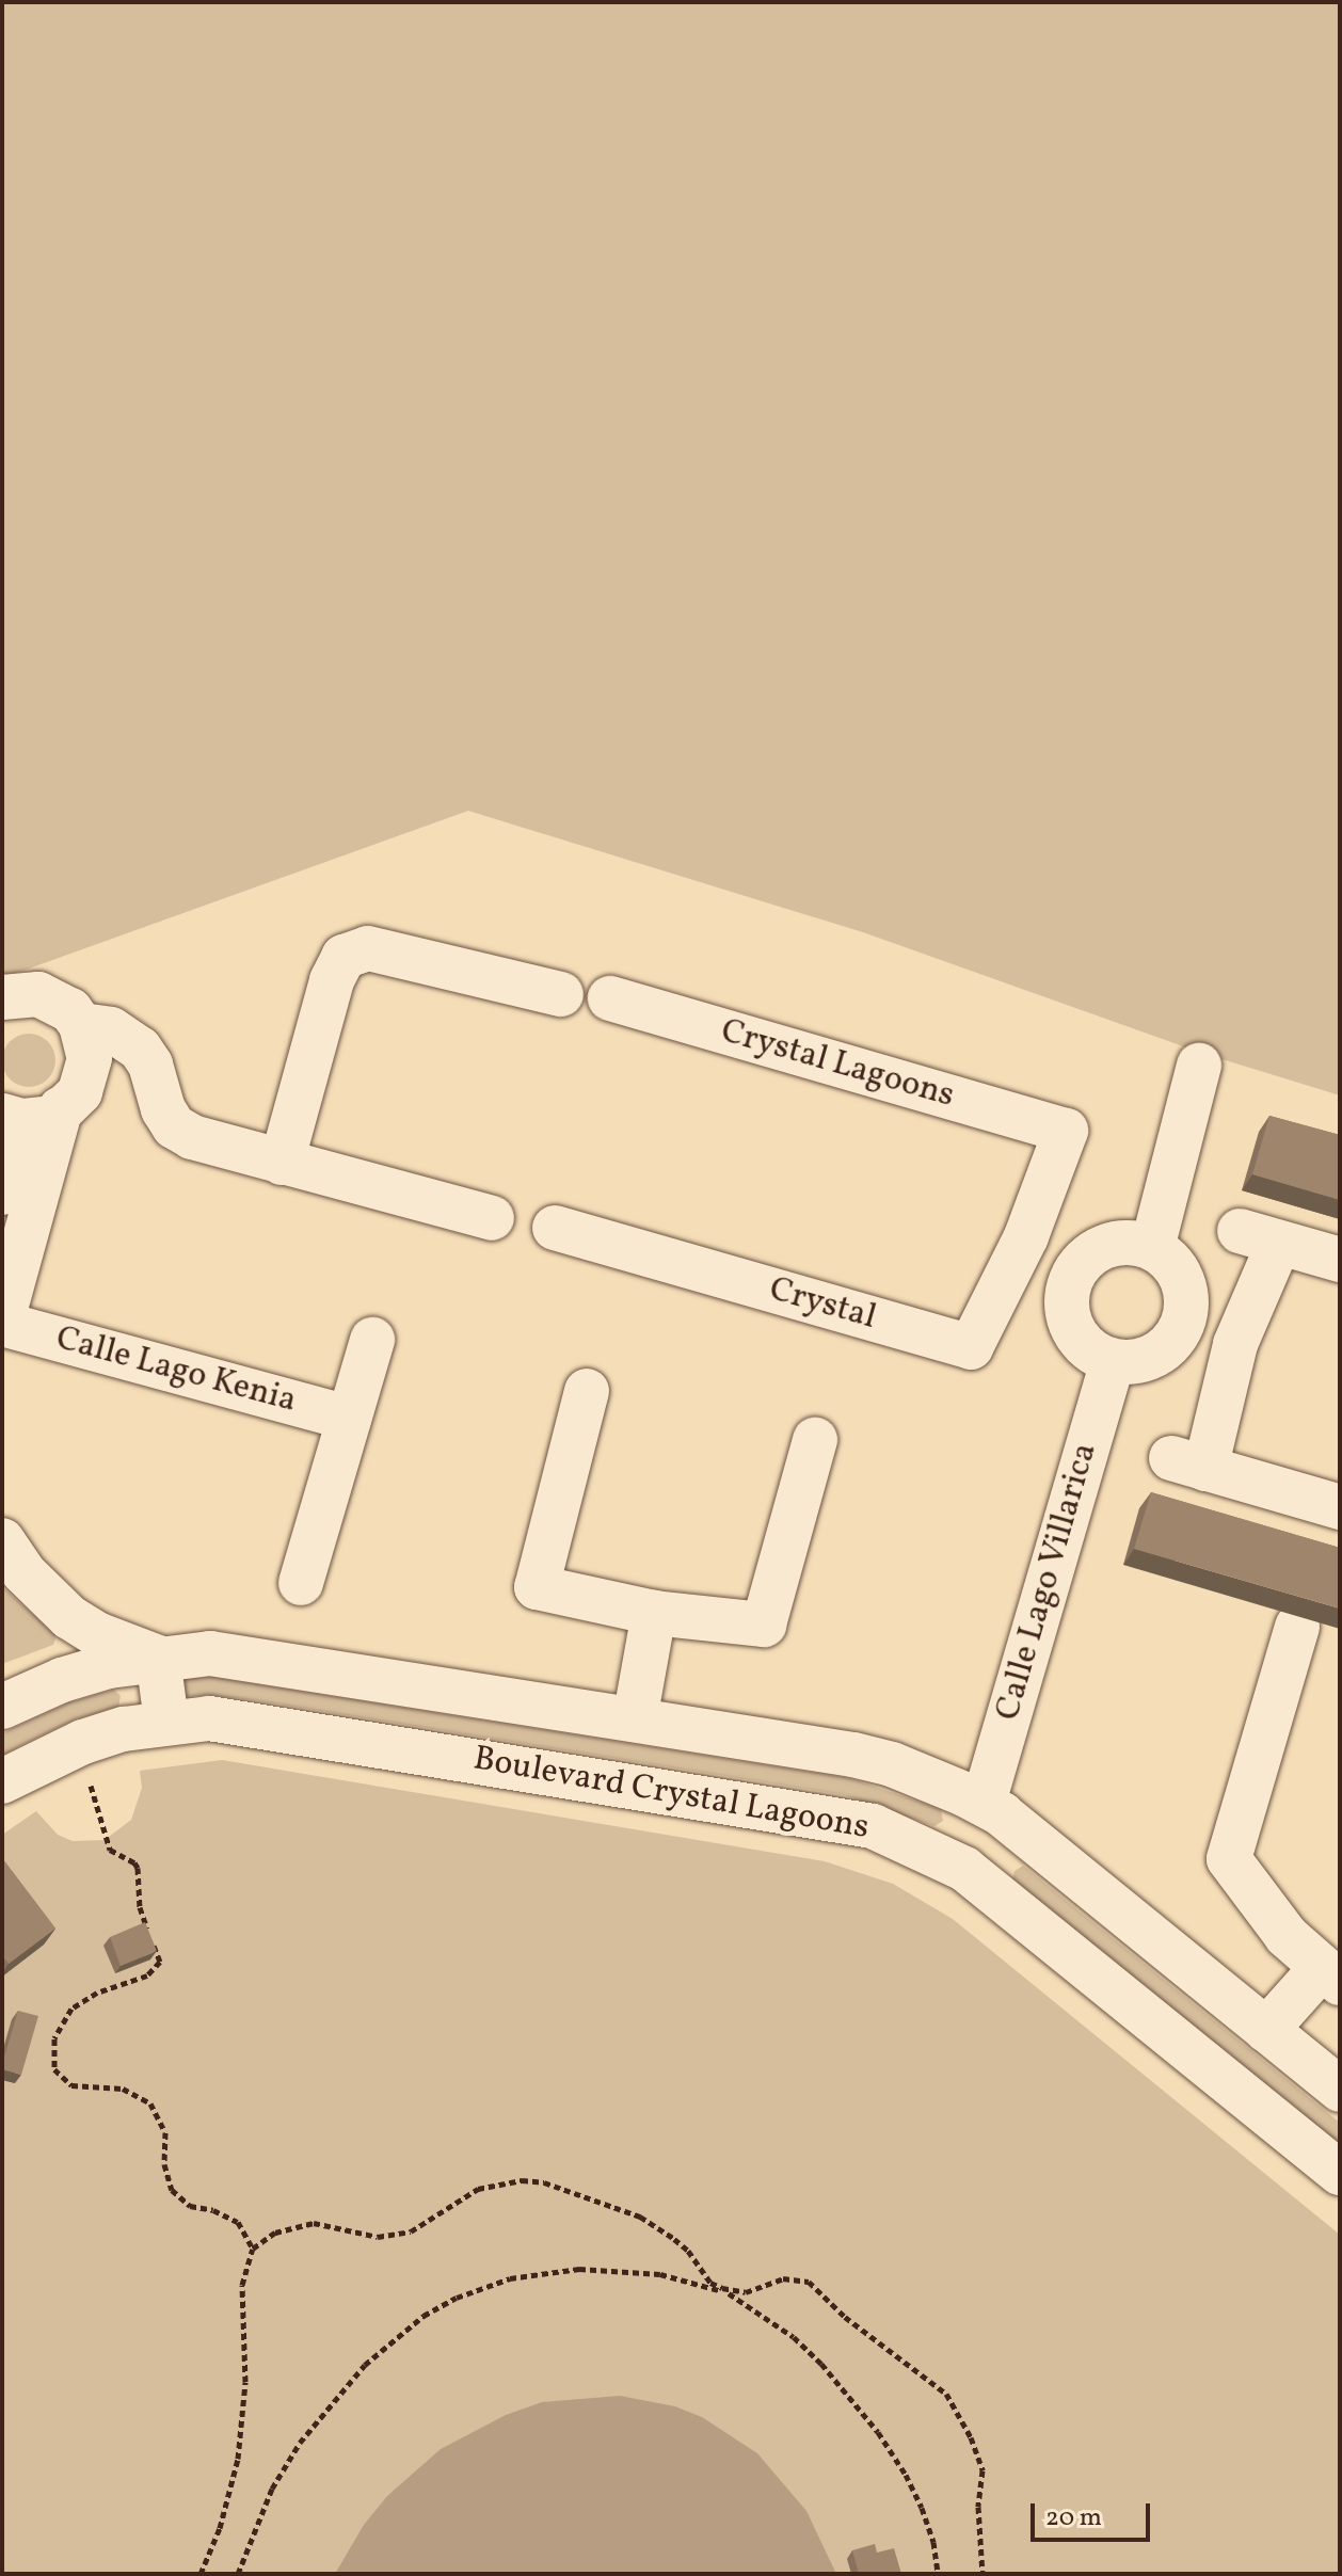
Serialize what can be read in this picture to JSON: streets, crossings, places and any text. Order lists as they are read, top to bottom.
{
  "streets": {
    "street": [
      "Crystal Lagoons",
      "Crystal",
      "Calle Lago Kenia",
      "Calle Lago Villarica",
      "Boulevard Crystal Lagoons"
    ]
  },
  "crossings": [
    ["Crystal Lagoons", "Crystal"],
    ["Calle Lago Villarica", "Boulevard Crystal Lagoons"]
  ],
  "scale_bar": "20 m"
}
